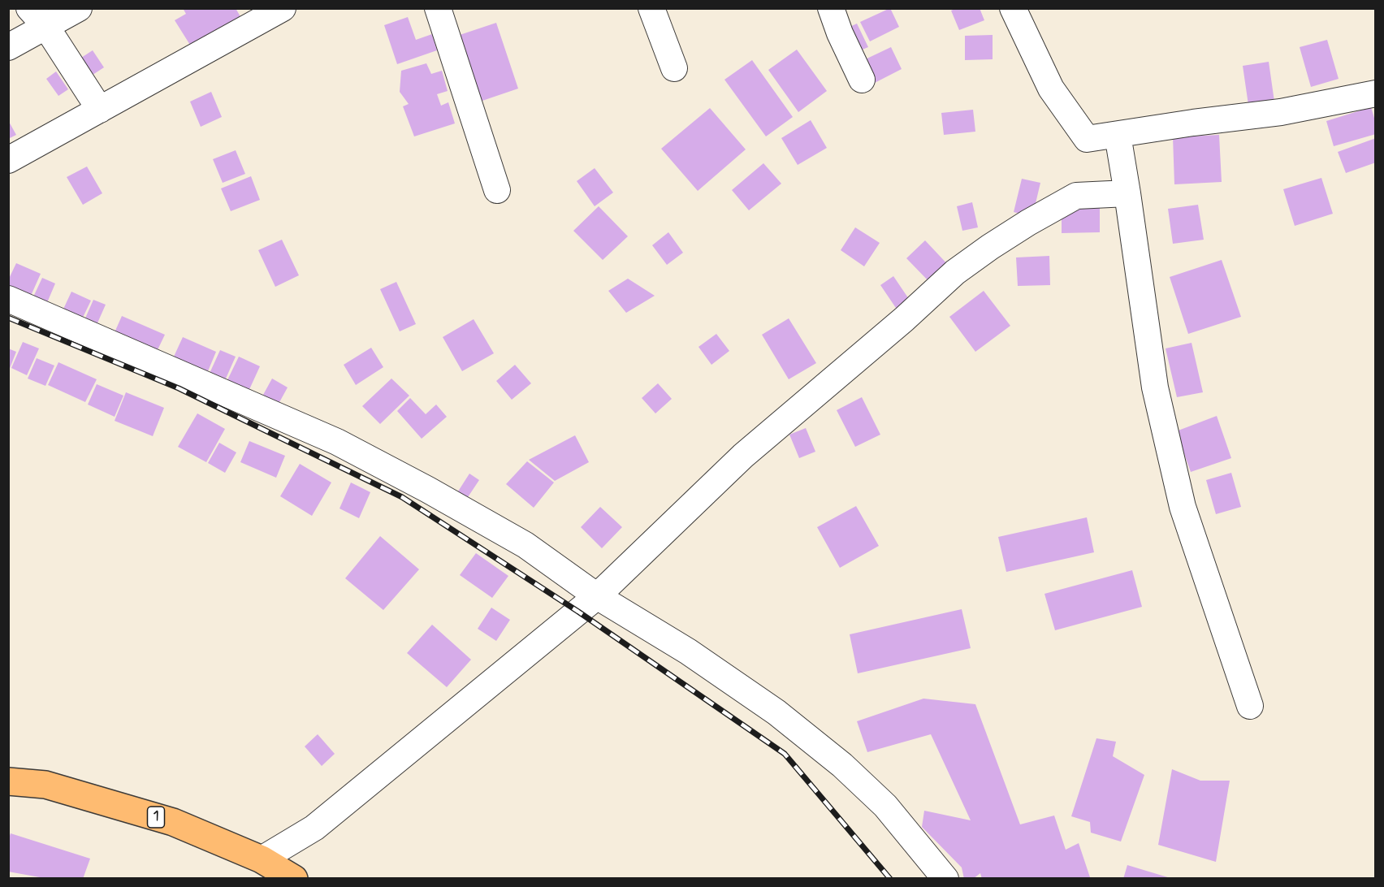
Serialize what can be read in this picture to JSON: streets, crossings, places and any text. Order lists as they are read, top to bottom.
{
  "streets": {
    "highway": ["1"]
  }
}
